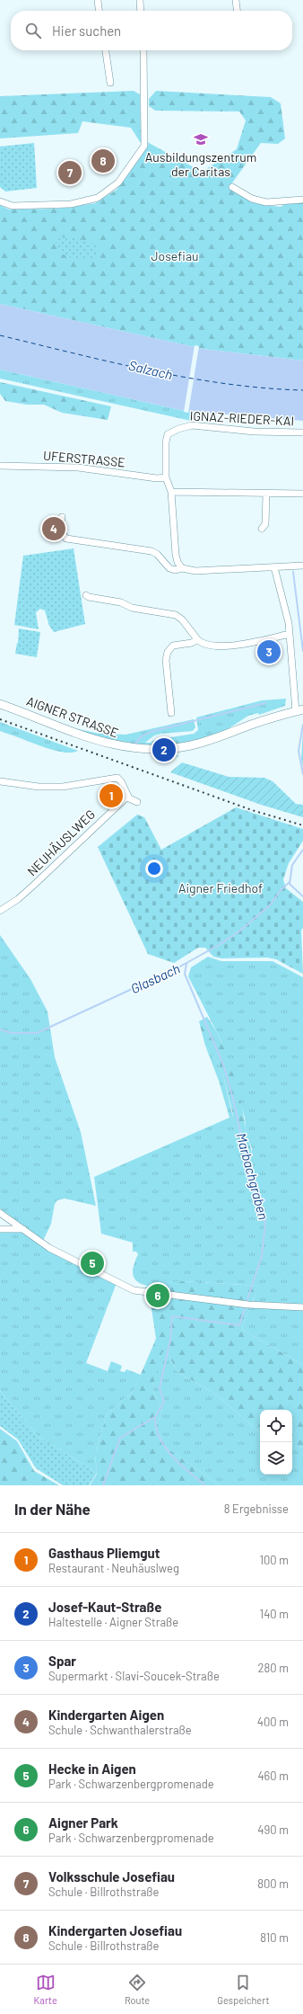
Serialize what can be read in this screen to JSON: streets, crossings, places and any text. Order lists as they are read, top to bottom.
{
  "streets": {
    "main road": ["AIGNER STRASSE"],
    "street": ["IGNAZ-RIEDER-KAI", "UFERSTRASSE", "NEUHÄUSLWEG"]
  },
  "crossings": [
    ["IGNAZ-RIEDER-KAI", "UFERSTRASSE"]
  ],
  "water": ["Salzach", "Glasbach", "Marbachgraben"],
  "parks": ["Josefiau", "Aigner Friedhof"],
  "places": {
    "school or university": ["Ausbildungszentrum der Caritas"]
  },
  "page": {
    "search": "Hier suchen",
    "pins": [
      "8",
      "7",
      "4",
      "3",
      "2",
      "1",
      "5",
      "6"
    ],
    "heading": ["In der Nähe", "8 Ergebnisse"],
    "list": [
      {
        "mark": "1",
        "name": "Gasthaus Pliemgut",
        "note": "Restaurant · Neuhäuslweg",
        "value": "100 m"
      },
      {
        "mark": "2",
        "name": "Josef-Kaut-Straße",
        "note": "Haltestelle · Aigner Straße",
        "value": "140 m"
      },
      {
        "mark": "3",
        "name": "Spar",
        "note": "Supermarkt · Slavi-Soucek-Straße",
        "value": "280 m"
      },
      {
        "mark": "4",
        "name": "Kindergarten Aigen",
        "note": "Schule · Schwanthalerstraße",
        "value": "400 m"
      },
      {
        "mark": "5",
        "name": "Hecke in Aigen",
        "note": "Park · Schwarzenbergpromenade",
        "value": "460 m"
      },
      {
        "mark": "6",
        "name": "Aigner Park",
        "note": "Park · Schwarzenbergpromenade",
        "value": "490 m"
      },
      {
        "mark": "7",
        "name": "Volksschule Josefiau",
        "note": "Schule · Billrothstraße",
        "value": "800 m"
      },
      {
        "mark": "8",
        "name": "Kindergarten Josefiau",
        "note": "Schule · Billrothstraße",
        "value": "810 m"
      }
    ],
    "nav": ["Karte", "Route", "Gespeichert"]
  }
}
